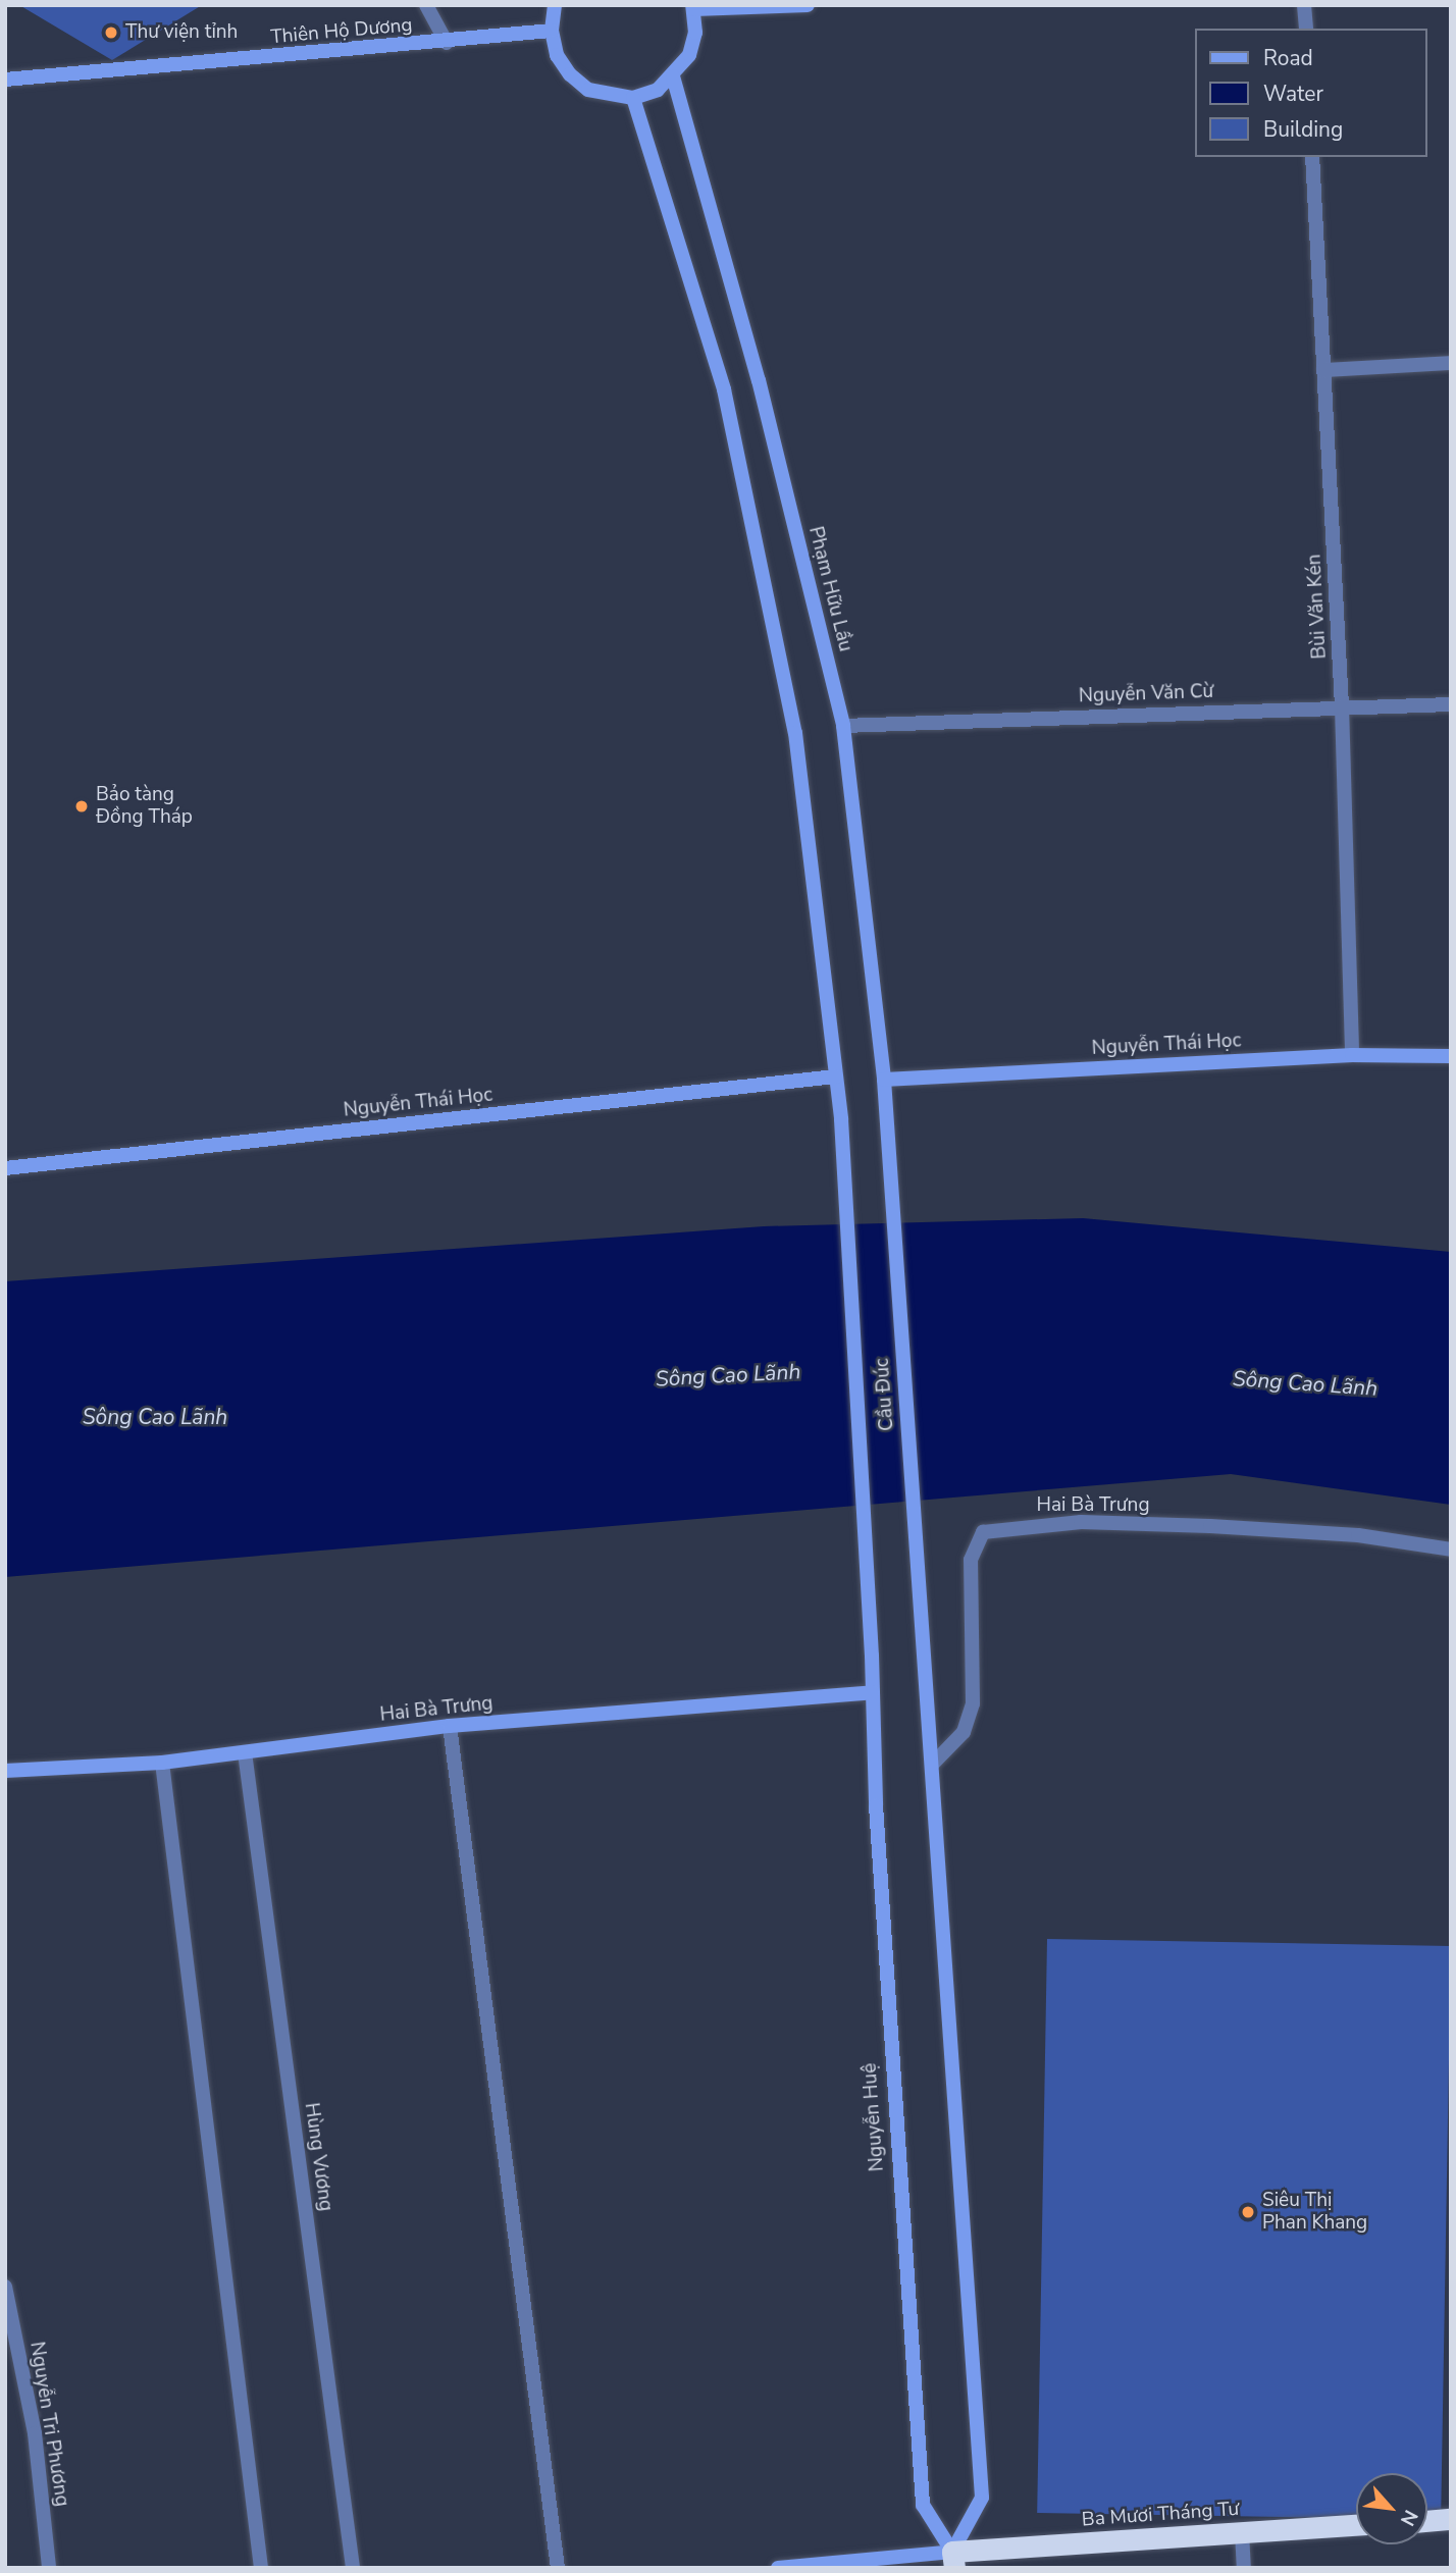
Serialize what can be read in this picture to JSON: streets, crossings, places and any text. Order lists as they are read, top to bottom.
{
  "streets": {
    "highway": ["Ba Mươi Tháng Tư"],
    "main road": [
      "Thiên Hộ Dương",
      "Phạm Hữu Lầu",
      "Nguyễn Thái Học",
      "Cầu Đúc",
      "Hai Bà Trưng",
      "Nguyễn Huệ"
    ],
    "street": [
      "Bùi Văn Kén",
      "Nguyễn Văn Cừ",
      "Hùng Vương",
      "Nguyễn Tri Phương"
    ]
  },
  "crossings": [
    ["Phạm Hữu Lầu", "Nguyễn Văn Cừ"],
    ["Phạm Hữu Lầu", "Nguyễn Thái Học"],
    ["Phạm Hữu Lầu", "Cầu Đúc"],
    ["Bùi Văn Kén", "Nguyễn Văn Cừ"],
    ["Bùi Văn Kén", "Nguyễn Thái Học"],
    ["Nguyễn Thái Học", "Cầu Đúc"],
    ["Cầu Đúc", "Hai Bà Trưng"],
    ["Cầu Đúc", "Nguyễn Huệ"],
    ["Cầu Đúc", "Ba Mươi Tháng Tư"],
    ["Hai Bà Trưng", "Nguyễn Huệ"],
    ["Hai Bà Trưng", "Hùng Vương"],
    ["Nguyễn Huệ", "Ba Mươi Tháng Tư"]
  ],
  "water": ["Sông Cao Lãnh"],
  "places": ["Thư viện tỉnh", "Bảo tàng Đồng Tháp", "Siêu Thị Phan Khang"],
  "legend": ["Road", "Water", "Building"],
  "north": "bottom right"
}
